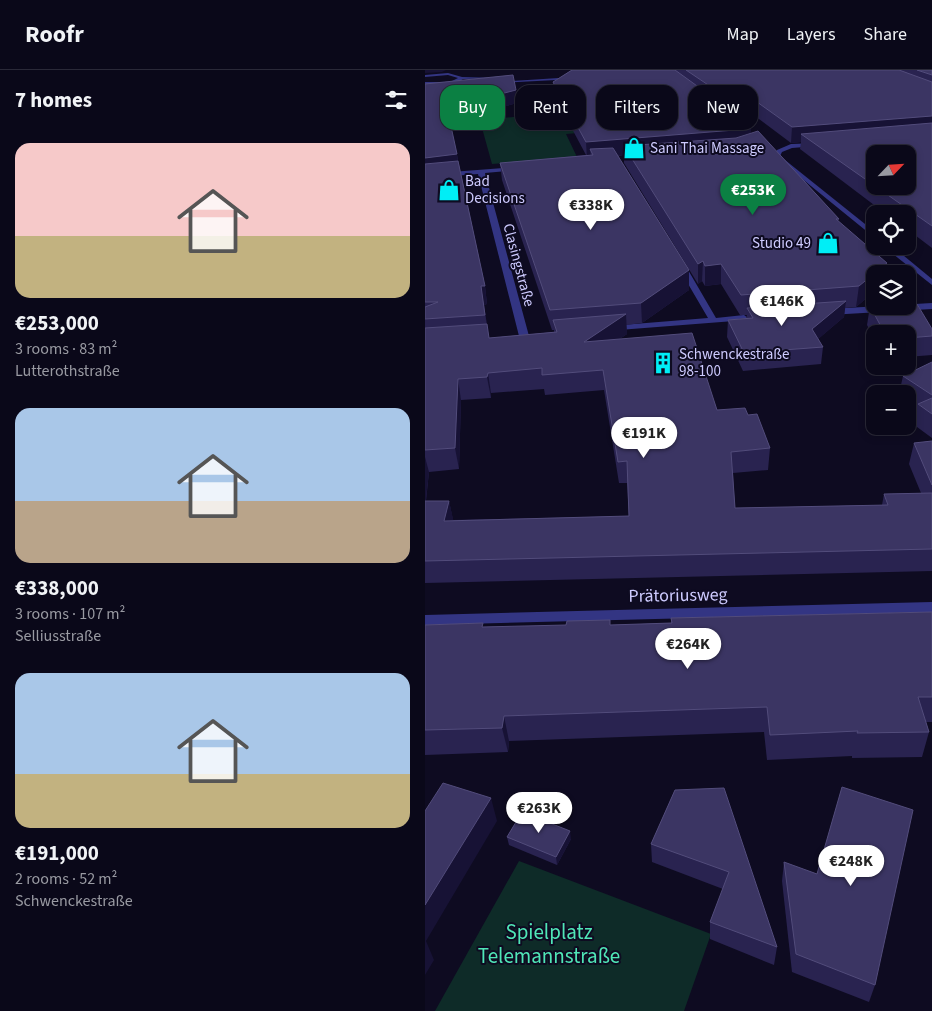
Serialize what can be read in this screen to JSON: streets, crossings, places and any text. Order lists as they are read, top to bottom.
{
  "streets": {
    "street": ["Clasingstraße", "Prätoriusweg"]
  },
  "parks": ["Spielplatz Telemannstraße"],
  "places": {
    "shop": ["Sani Thai Massage", "Bad Decisions", "Studio 49"],
    "building": ["Schwenckestraße 98-100"]
  },
  "north": "top right",
  "page": {
    "header": "Roofr",
    "nav": ["Map", "Layers", "Share"],
    "heading": "7 homes",
    "chip": [
      "Buy",
      "Rent",
      "Filters",
      "New"
    ],
    "list": [
      {
        "name": "€253,000",
        "note": "3 rooms · 83 m² · Lutterothstraße"
      },
      {
        "name": "€338,000",
        "note": "3 rooms · 107 m² · Selliusstraße"
      },
      {
        "name": "€191,000",
        "note": "2 rooms · 52 m² · Schwenckestraße"
      }
    ],
    "map_buttons": ["+", "−"],
    "price": [
      "€253K",
      "€338K",
      "€146K",
      "€191K",
      "€264K",
      "€263K",
      "€248K"
    ]
  }
}
